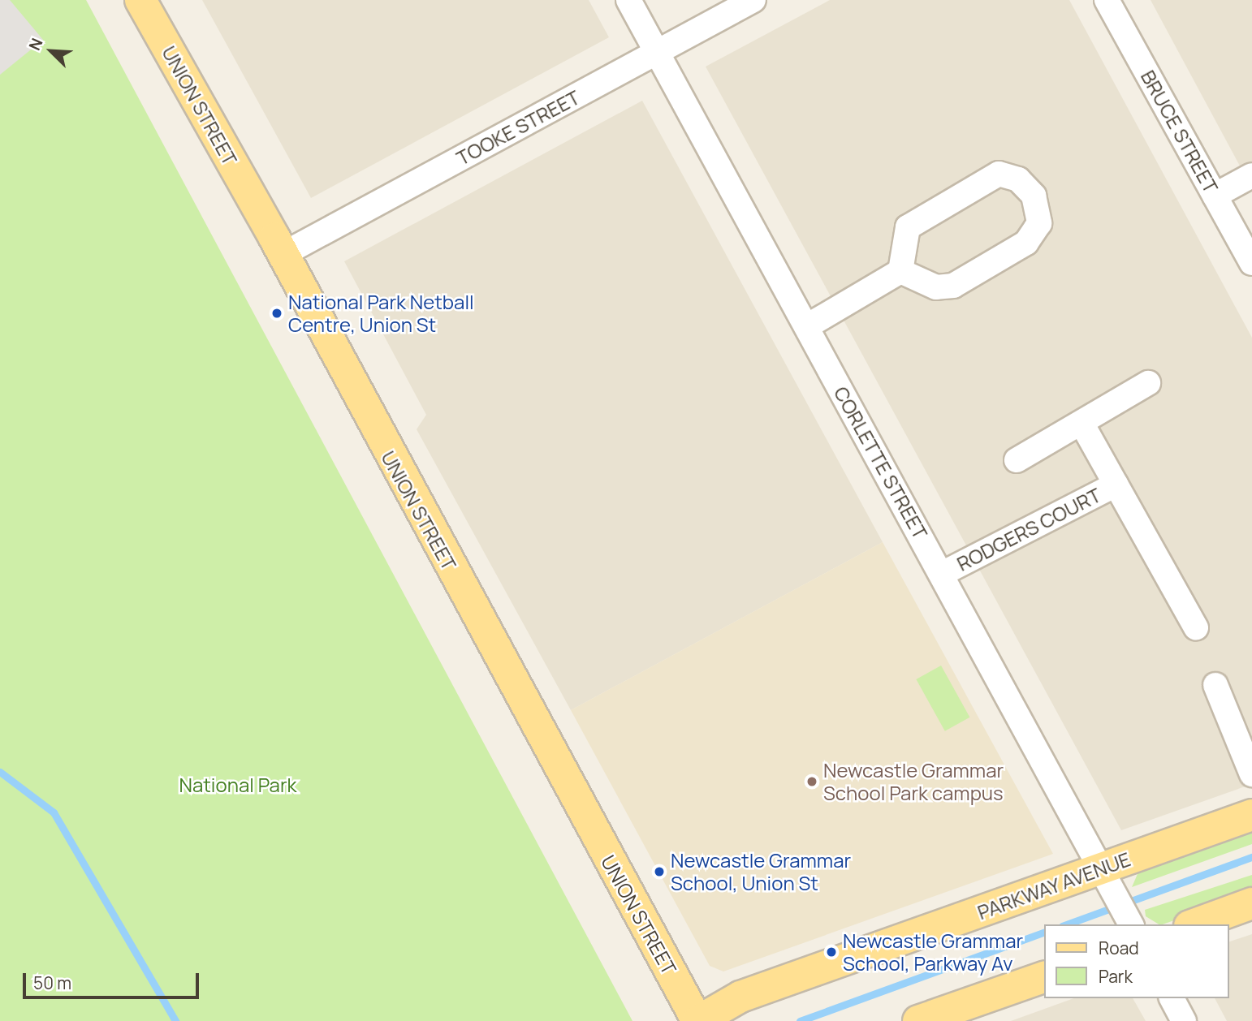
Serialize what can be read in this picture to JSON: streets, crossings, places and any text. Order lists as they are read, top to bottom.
{
  "streets": {
    "main road": ["UNION STREET", "PARKWAY AVENUE"],
    "street": [
      "TOOKE STREET",
      "BRUCE STREET",
      "CORLETTE STREET",
      "RODGERS COURT"
    ]
  },
  "crossings": [
    ["UNION STREET", "TOOKE STREET"],
    ["UNION STREET", "PARKWAY AVENUE"],
    ["TOOKE STREET", "CORLETTE STREET"],
    ["CORLETTE STREET", "RODGERS COURT"],
    ["CORLETTE STREET", "PARKWAY AVENUE"]
  ],
  "parks": ["National Park"],
  "places": [
    "National Park Netball Centre, Union St",
    "Newcastle Grammar School Park campus",
    "Newcastle Grammar School, Union St",
    "Newcastle Grammar School, Parkway Av"
  ],
  "legend": ["Road", "Park"],
  "scale_bar": "50 m",
  "north": "top left"
}
